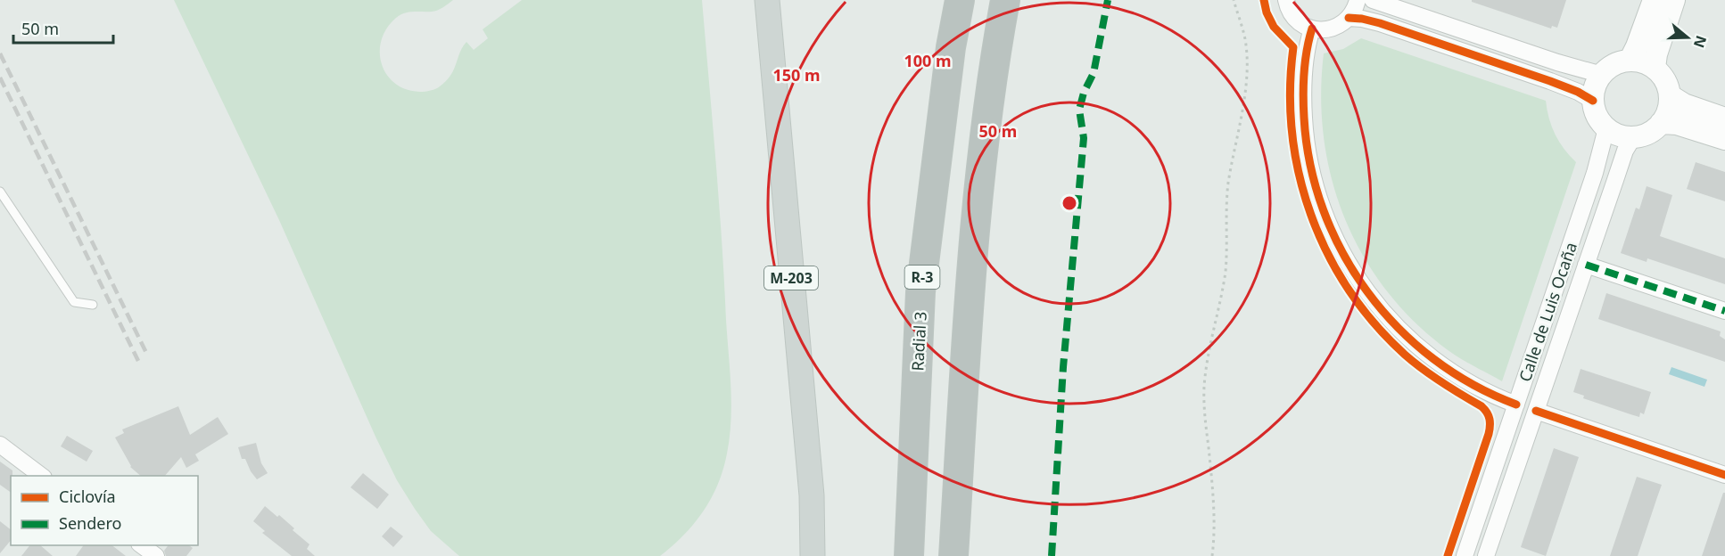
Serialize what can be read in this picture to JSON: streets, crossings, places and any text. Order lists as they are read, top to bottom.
{
  "streets": {
    "highway": ["R-3", "Radial 3"],
    "main road": ["M-203"],
    "street": ["Calle de Luis Ocaña"]
  },
  "legend": ["Ciclovía", "Sendero"],
  "scale_bar": "50 m",
  "north": "right",
  "rings": ["100 m", "150 m", "50 m"]
}
